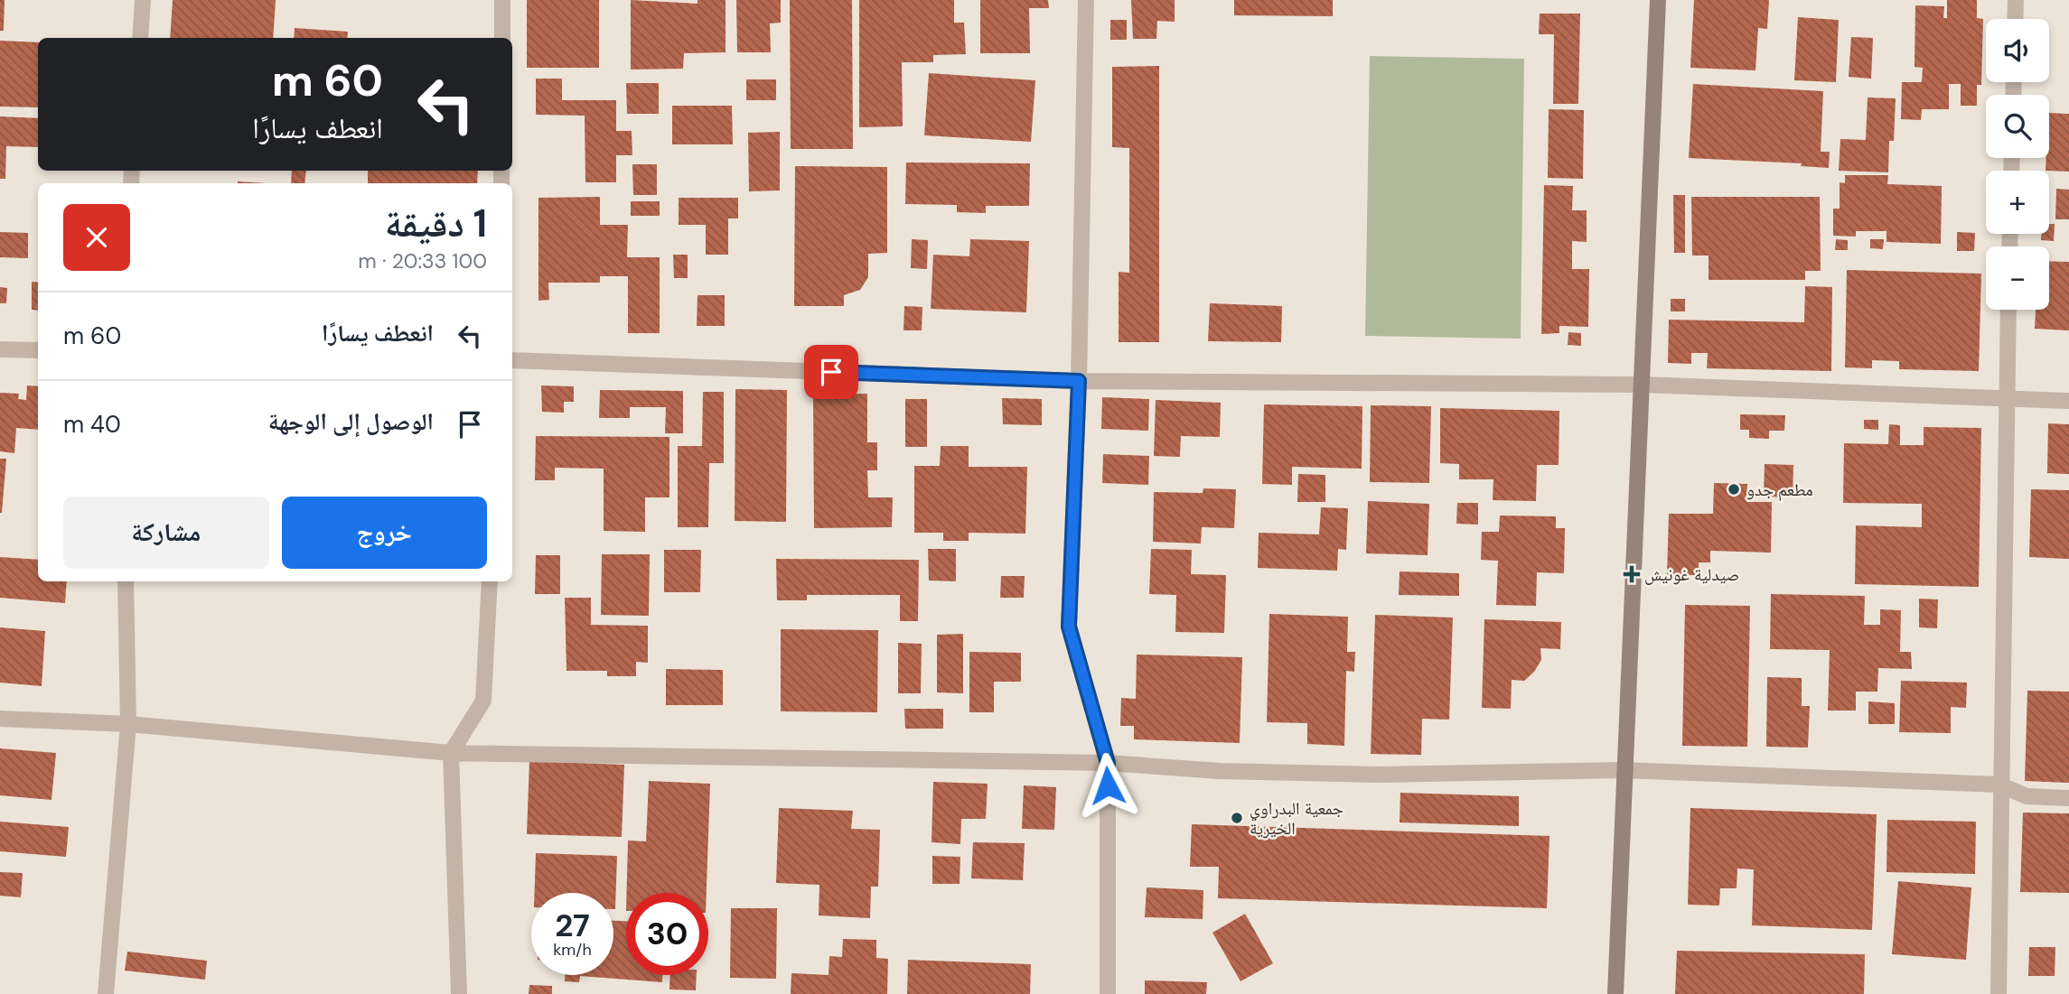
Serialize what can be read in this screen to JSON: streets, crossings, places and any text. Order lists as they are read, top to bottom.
{
  "places": {
    "other": ["مطعم جدو", "جمعية البدراوي الخيرية"],
    "health": ["صيدلية غونيش"]
  },
  "page": {
    "map_buttons": ["+", "−"],
    "turn": ["60 m", "انعطف يسارًا"],
    "heading": ["1 دقيقة", "100 m · 20:33"],
    "list": [
      {
        "name": "انعطف يسارًا",
        "value": "60 m"
      },
      {
        "name": "الوصول إلى الوجهة",
        "value": "40 m"
      }
    ],
    "buttons": ["خروج", "مشاركة"],
    "speed": "27 km/h",
    "limit": "30"
  }
}
